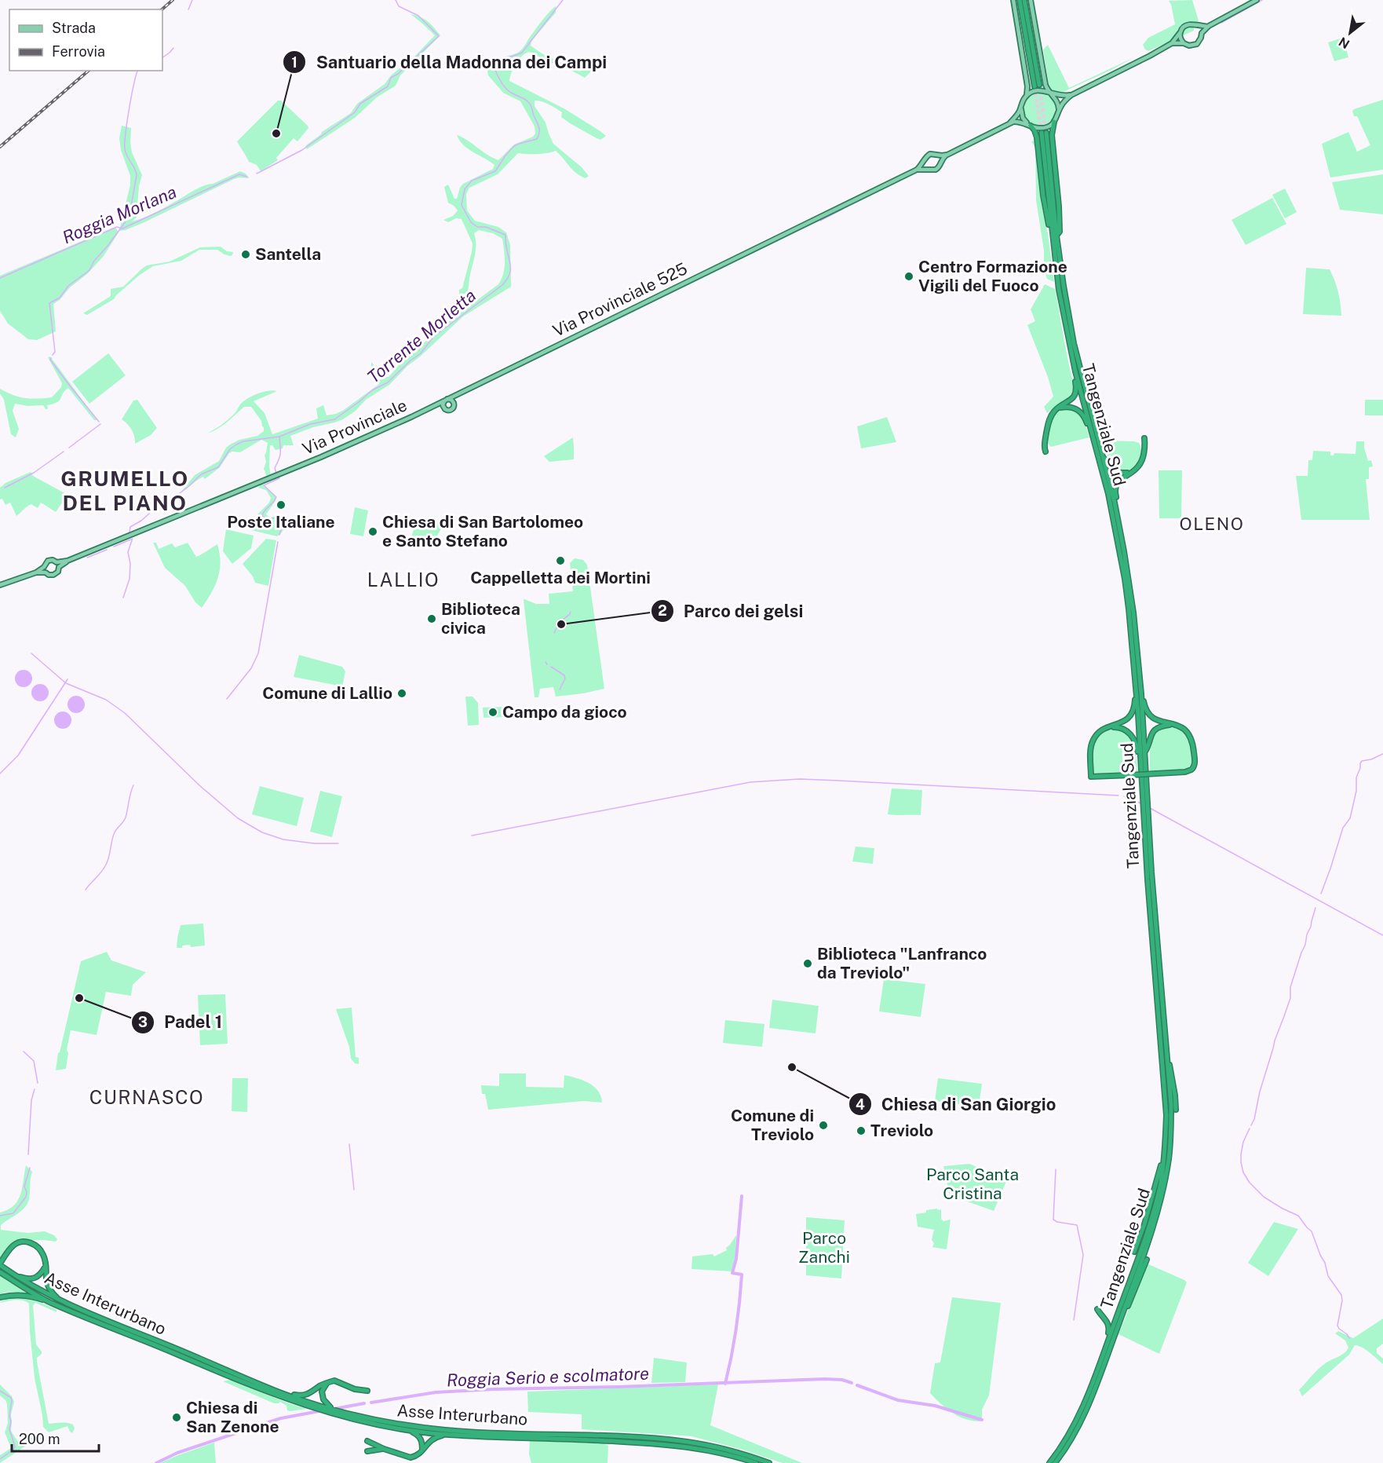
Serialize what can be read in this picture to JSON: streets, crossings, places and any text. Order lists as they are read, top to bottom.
{
  "streets": {
    "highway": ["Tangenziale Sud", "Asse Interurbano"],
    "main road": ["Via Provinciale 525", "Via Provinciale"]
  },
  "crossings": [
    ["Via Provinciale 525", "Via Provinciale"]
  ],
  "districts": [
    "GRUMELLO DEL PIANO",
    "OLENO",
    "LALLIO",
    "CURNASCO"
  ],
  "water": ["Roggia Morlana", "Torrente Morletta", "Roggia Serio e scolmatore"],
  "parks": ["Parco Santa Cristina", "Parco Zanchi"],
  "places": [
    "Santuario della Madonna dei Campi",
    "Santella",
    "Centro Formazione Vigili del Fuoco",
    "Poste Italiane",
    "Chiesa di San Bartolomeo e Santo Stefano",
    "Cappelletta dei Mortini",
    "Biblioteca civica",
    "Parco dei gelsi",
    "Comune di Lallio",
    "Campo da gioco",
    "Biblioteca \"Lanfranco da Treviolo\"",
    "Padel 1",
    "Chiesa di San Giorgio",
    "Comune di Treviolo",
    "Treviolo",
    "Chiesa di San Zenone"
  ],
  "legend": ["Strada", "Ferrovia"],
  "scale_bar": "200 m",
  "north": "bottom left"
}
